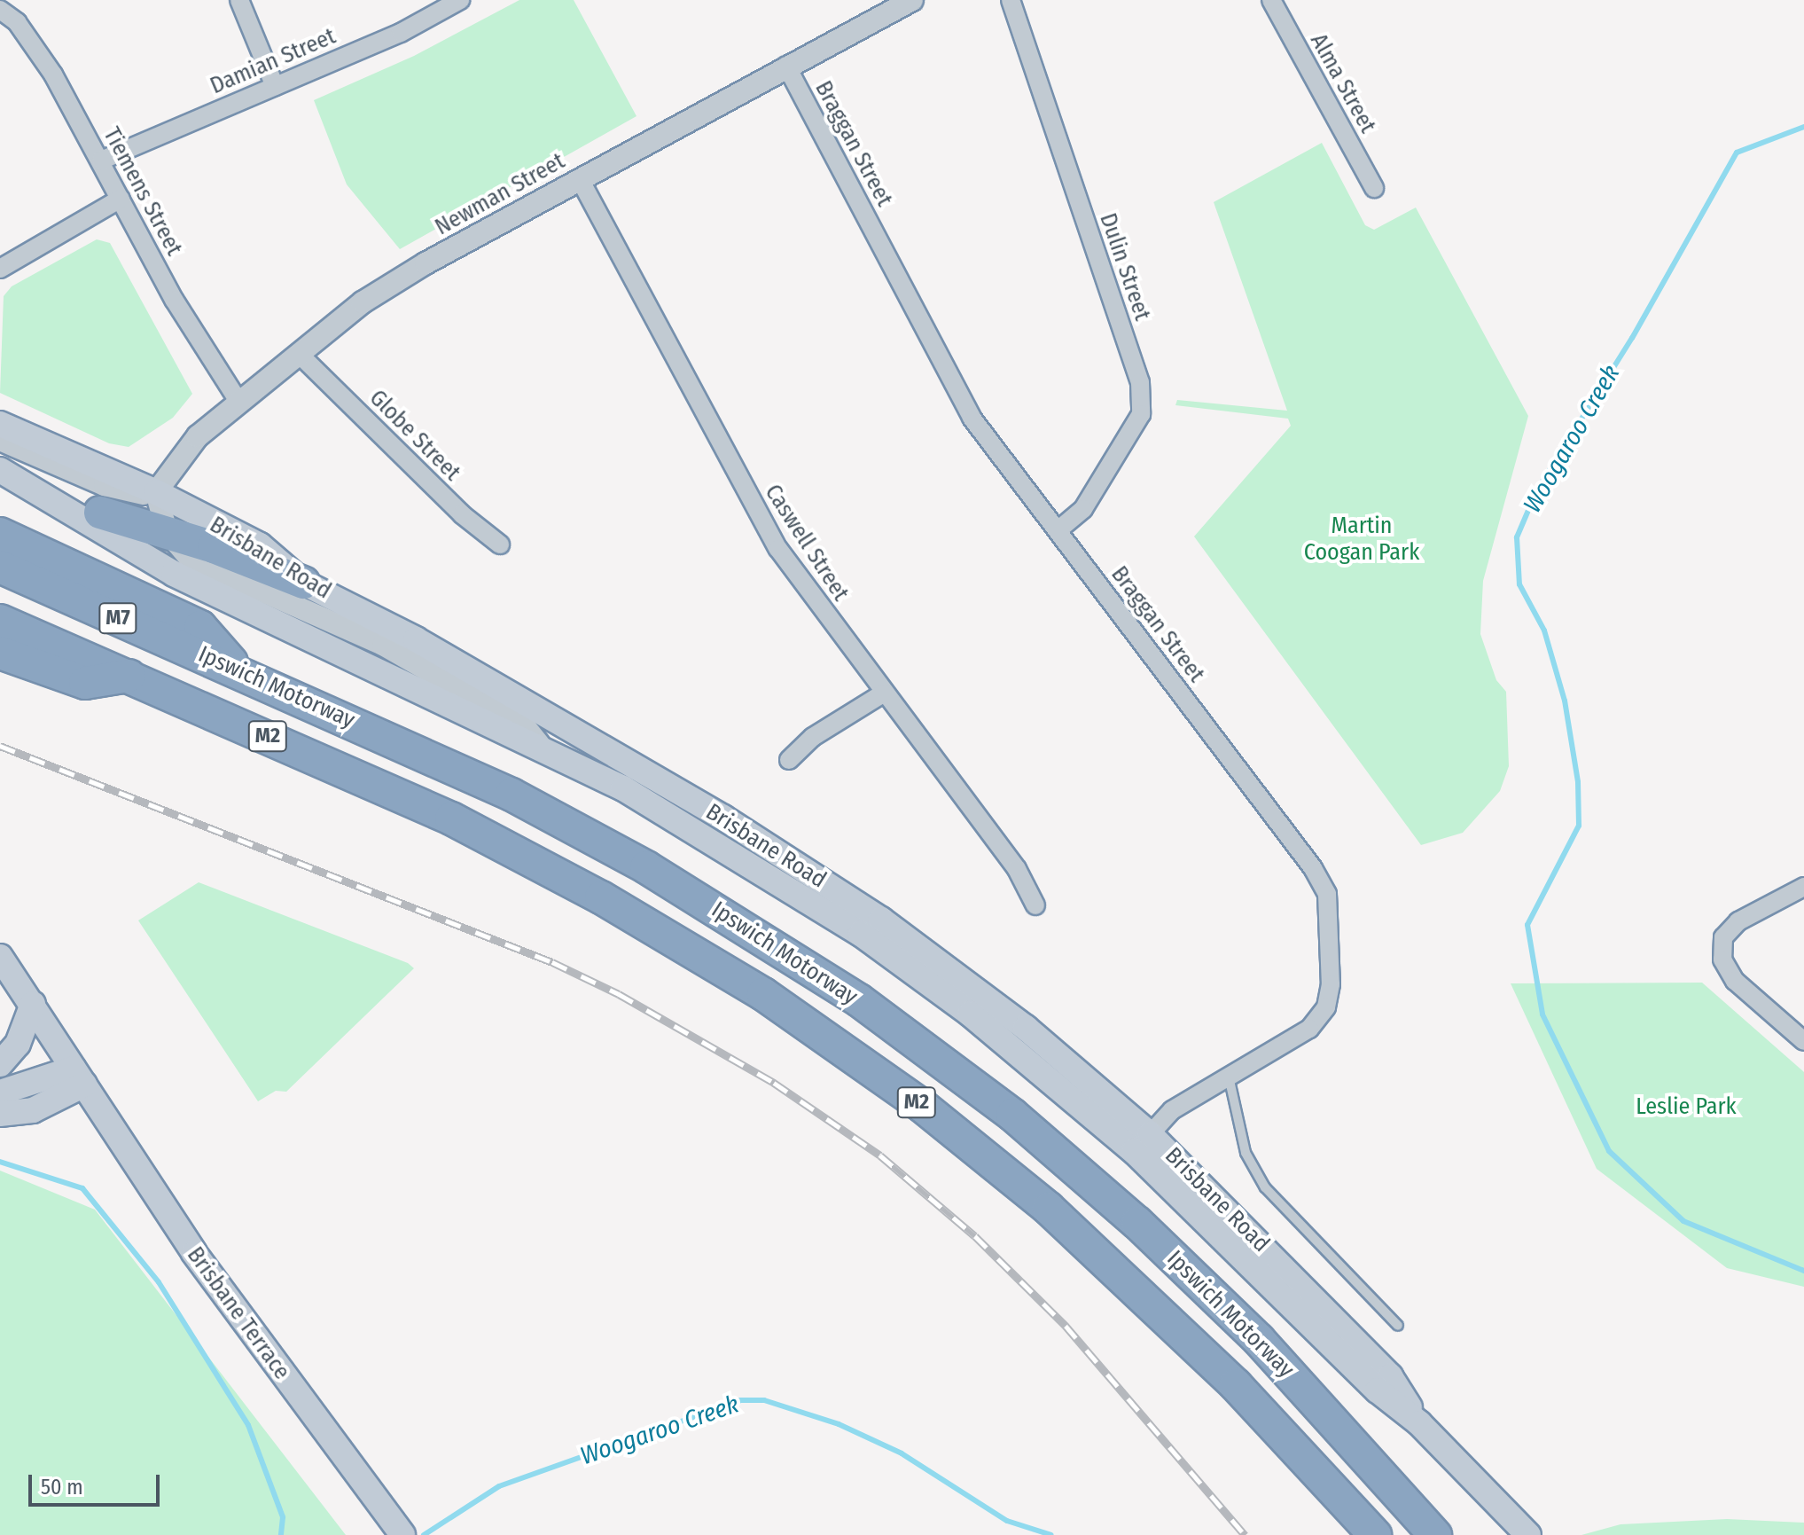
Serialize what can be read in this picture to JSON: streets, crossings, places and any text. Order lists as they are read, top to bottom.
{
  "streets": {
    "highway": ["M7", "Ipswich Motorway", "M2"],
    "main road": ["Brisbane Road", "Brisbane Terrace"],
    "street": [
      "Damian Street",
      "Alma Street",
      "Braggan Street",
      "Tiemens Street",
      "Newman Street",
      "Dulin Street",
      "Globe Street",
      "Caswell Street"
    ]
  },
  "crossings": [
    ["Damian Street", "Tiemens Street"],
    ["Braggan Street", "Newman Street"],
    ["Braggan Street", "Dulin Street"],
    ["Braggan Street", "Brisbane Road"],
    ["Tiemens Street", "Newman Street"],
    ["Newman Street", "Globe Street"],
    ["Newman Street", "Caswell Street"],
    ["Newman Street", "Brisbane Road"],
    ["Ipswich Motorway", "M2"]
  ],
  "water": ["Woogaroo Creek"],
  "parks": ["Martin Coogan Park", "Leslie Park"],
  "scale_bar": "50 m"
}
